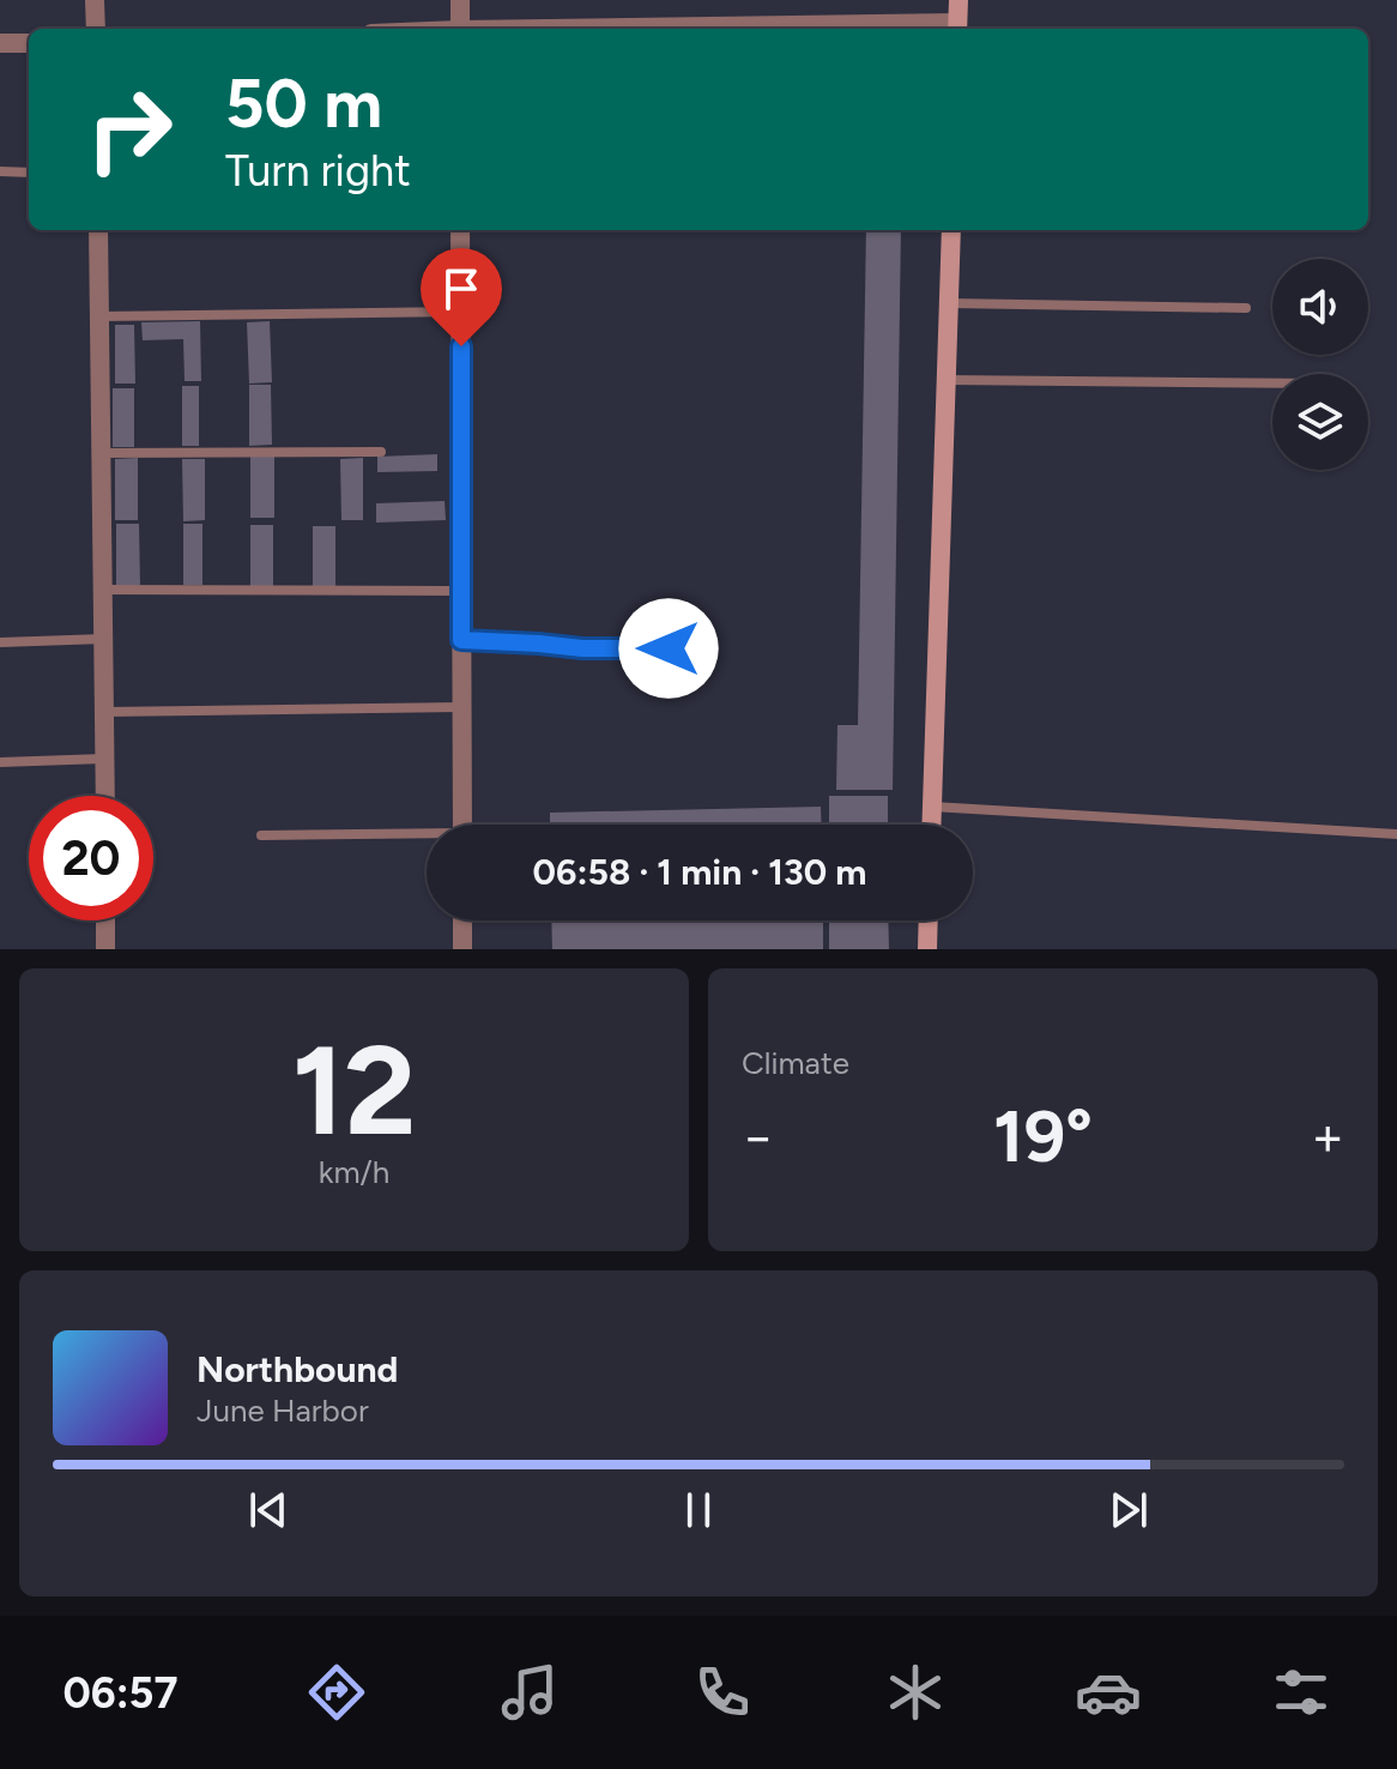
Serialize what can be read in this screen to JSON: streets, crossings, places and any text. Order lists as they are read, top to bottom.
{
  "page": {
    "turn": ["50 m", "Turn right"],
    "limit": "20",
    "trip": "06:58 · 1 min · 130 m",
    "tile": [
      ["12", "km/h"],
      "Climate"
    ],
    "heat": ["−", "19°", "+"],
    "song": ["Northbound", "June Harbor"],
    "tabs": "06:57"
  }
}
